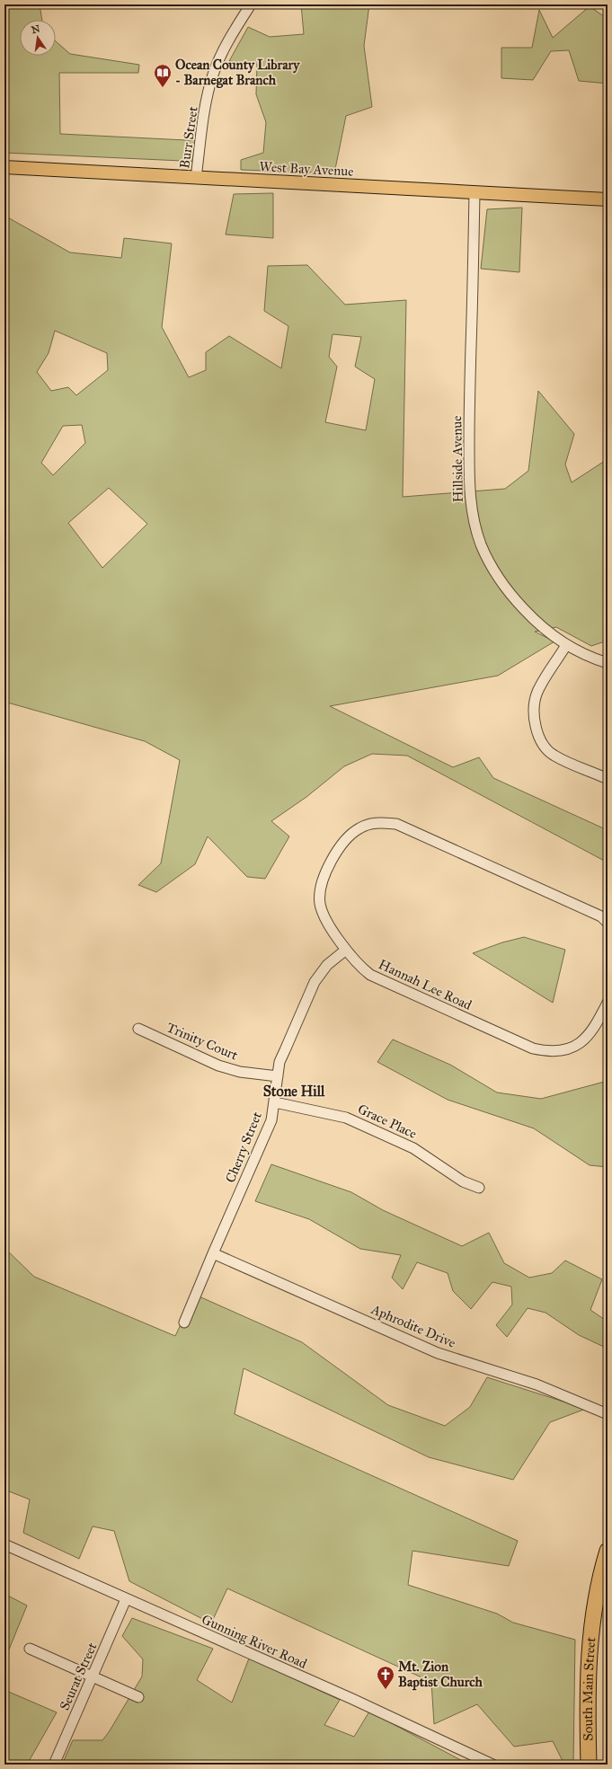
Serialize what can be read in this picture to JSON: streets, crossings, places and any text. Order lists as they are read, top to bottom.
{
  "streets": {
    "highway": ["South Main Street"],
    "main road": ["West Bay Avenue"],
    "street": [
      "Burr Street",
      "Hillside Avenue",
      "Hannah Lee Road",
      "Trinity Court",
      "Grace Place",
      "Cherry Street",
      "Aphrodite Drive",
      "Gunning River Road",
      "Seurat Street"
    ]
  },
  "crossings": [
    ["Burr Street", "West Bay Avenue"],
    ["West Bay Avenue", "Hillside Avenue"],
    ["Hannah Lee Road", "Cherry Street"],
    ["Trinity Court", "Cherry Street"],
    ["Grace Place", "Cherry Street"],
    ["Cherry Street", "Aphrodite Drive"],
    ["Gunning River Road", "Seurat Street"]
  ],
  "districts": ["Stone Hill"],
  "places": {
    "library": ["Ocean County Library - Barnegat Branch"],
    "church": ["Mt. Zion Baptist Church"]
  },
  "north": "top"
}
